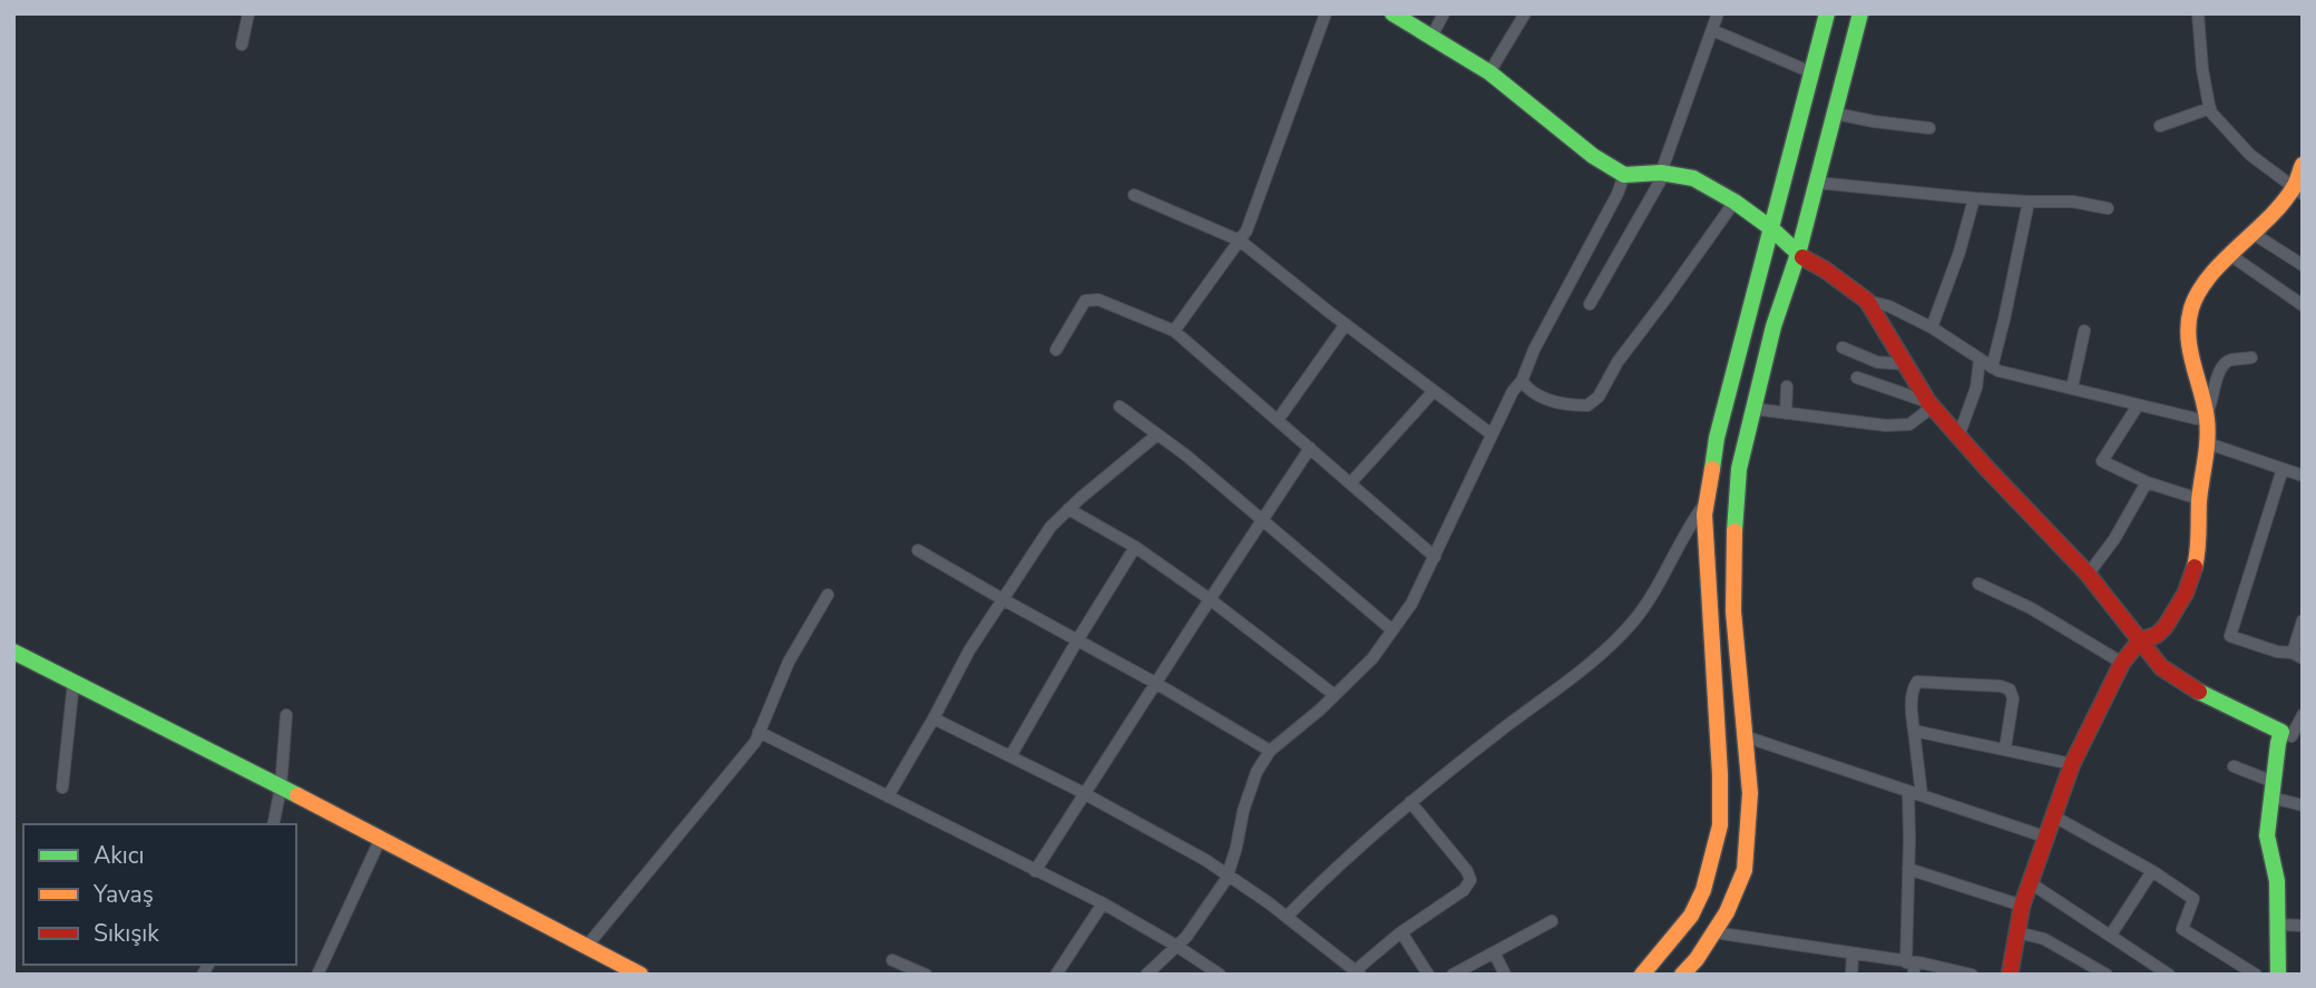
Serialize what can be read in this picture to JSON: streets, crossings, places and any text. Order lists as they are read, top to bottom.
{
  "legend": ["Akıcı", "Yavaş", "Sıkışık"]
}
